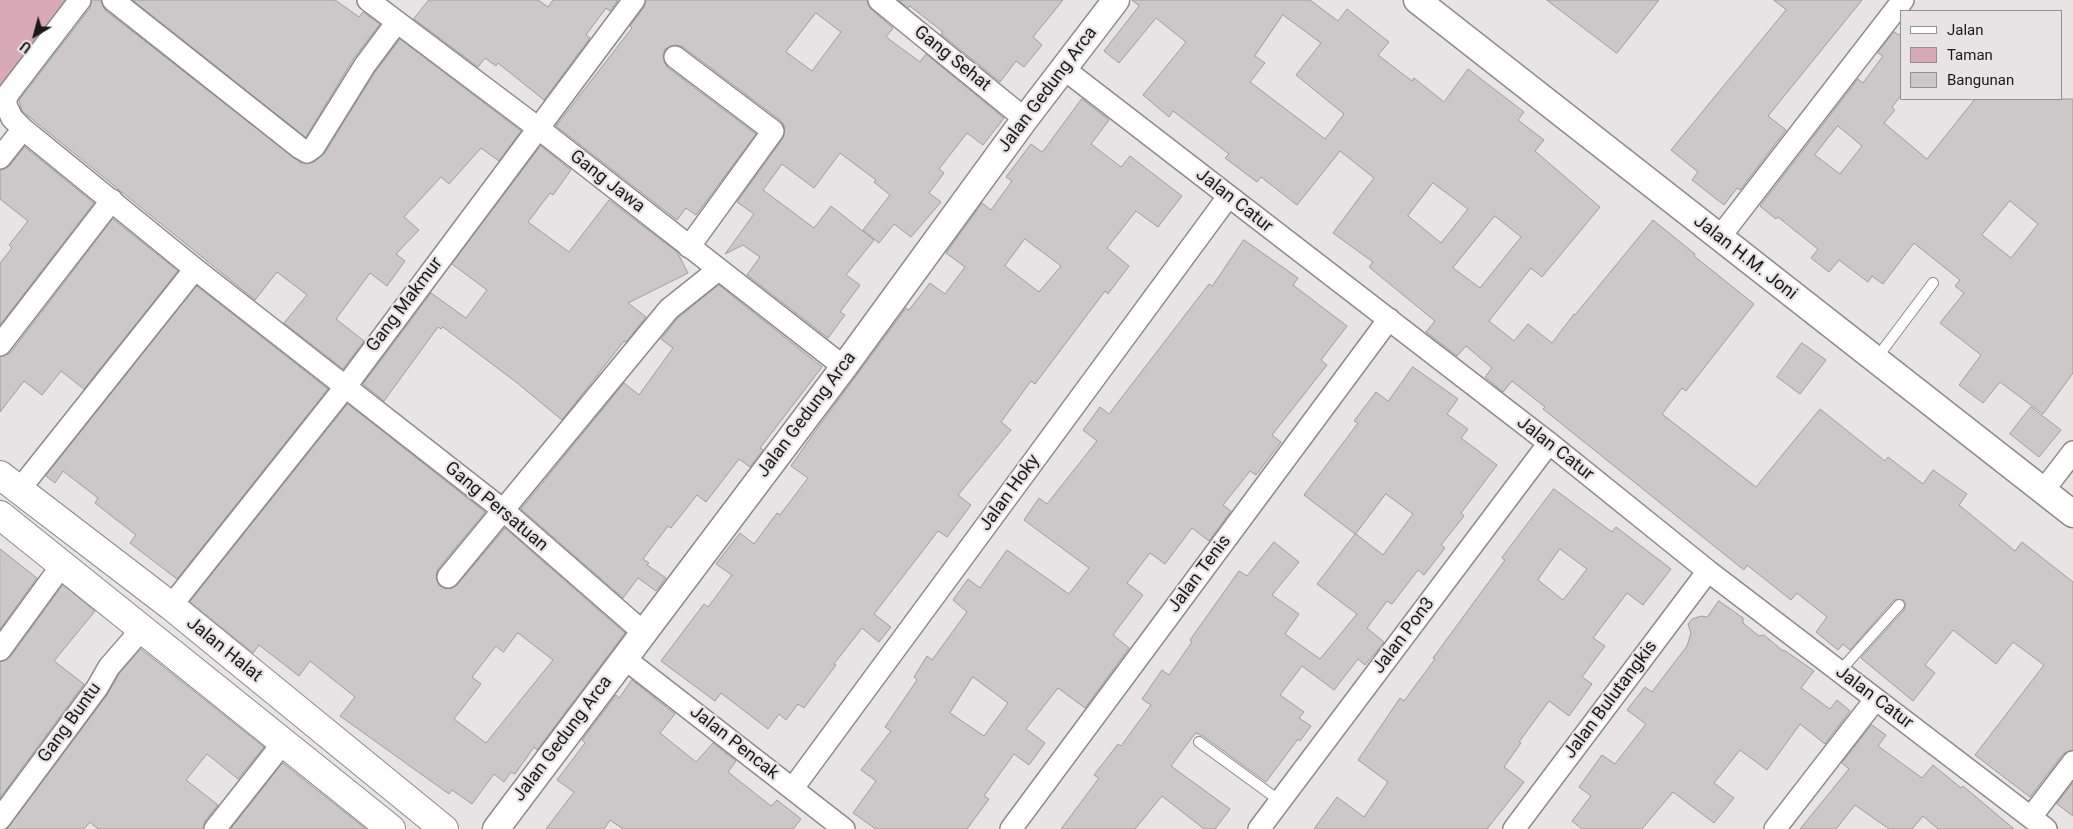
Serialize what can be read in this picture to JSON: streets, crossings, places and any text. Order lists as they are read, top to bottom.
{
  "streets": {
    "main road": ["Jalan Halat"],
    "street": [
      "Gang Sehat",
      "Jalan Gedung Arca",
      "Gang Jawa",
      "Jalan Catur",
      "Jalan H.M. Joni",
      "Gang Makmur",
      "Jalan Hoky",
      "Gang Persatuan",
      "Jalan Tenis",
      "Jalan Pon3",
      "Jalan Bulutangkis",
      "Gang Buntu",
      "Jalan Pencak"
    ]
  },
  "crossings": [
    ["Gang Sehat", "Jalan Gedung Arca"],
    ["Jalan Gedung Arca", "Gang Jawa"],
    ["Jalan Gedung Arca", "Jalan Catur"],
    ["Jalan Gedung Arca", "Gang Persatuan"],
    ["Jalan Gedung Arca", "Jalan Pencak"],
    ["Gang Jawa", "Gang Makmur"],
    ["Jalan Catur", "Jalan Hoky"],
    ["Jalan Catur", "Jalan Tenis"],
    ["Jalan Catur", "Jalan Pon3"],
    ["Jalan Catur", "Jalan Bulutangkis"],
    ["Gang Makmur", "Gang Persatuan"],
    ["Gang Makmur", "Jalan Halat"],
    ["Jalan Hoky", "Jalan Pencak"],
    ["Jalan Halat", "Gang Buntu"]
  ],
  "legend": ["Jalan", "Taman", "Bangunan"],
  "north": "bottom left"
}
